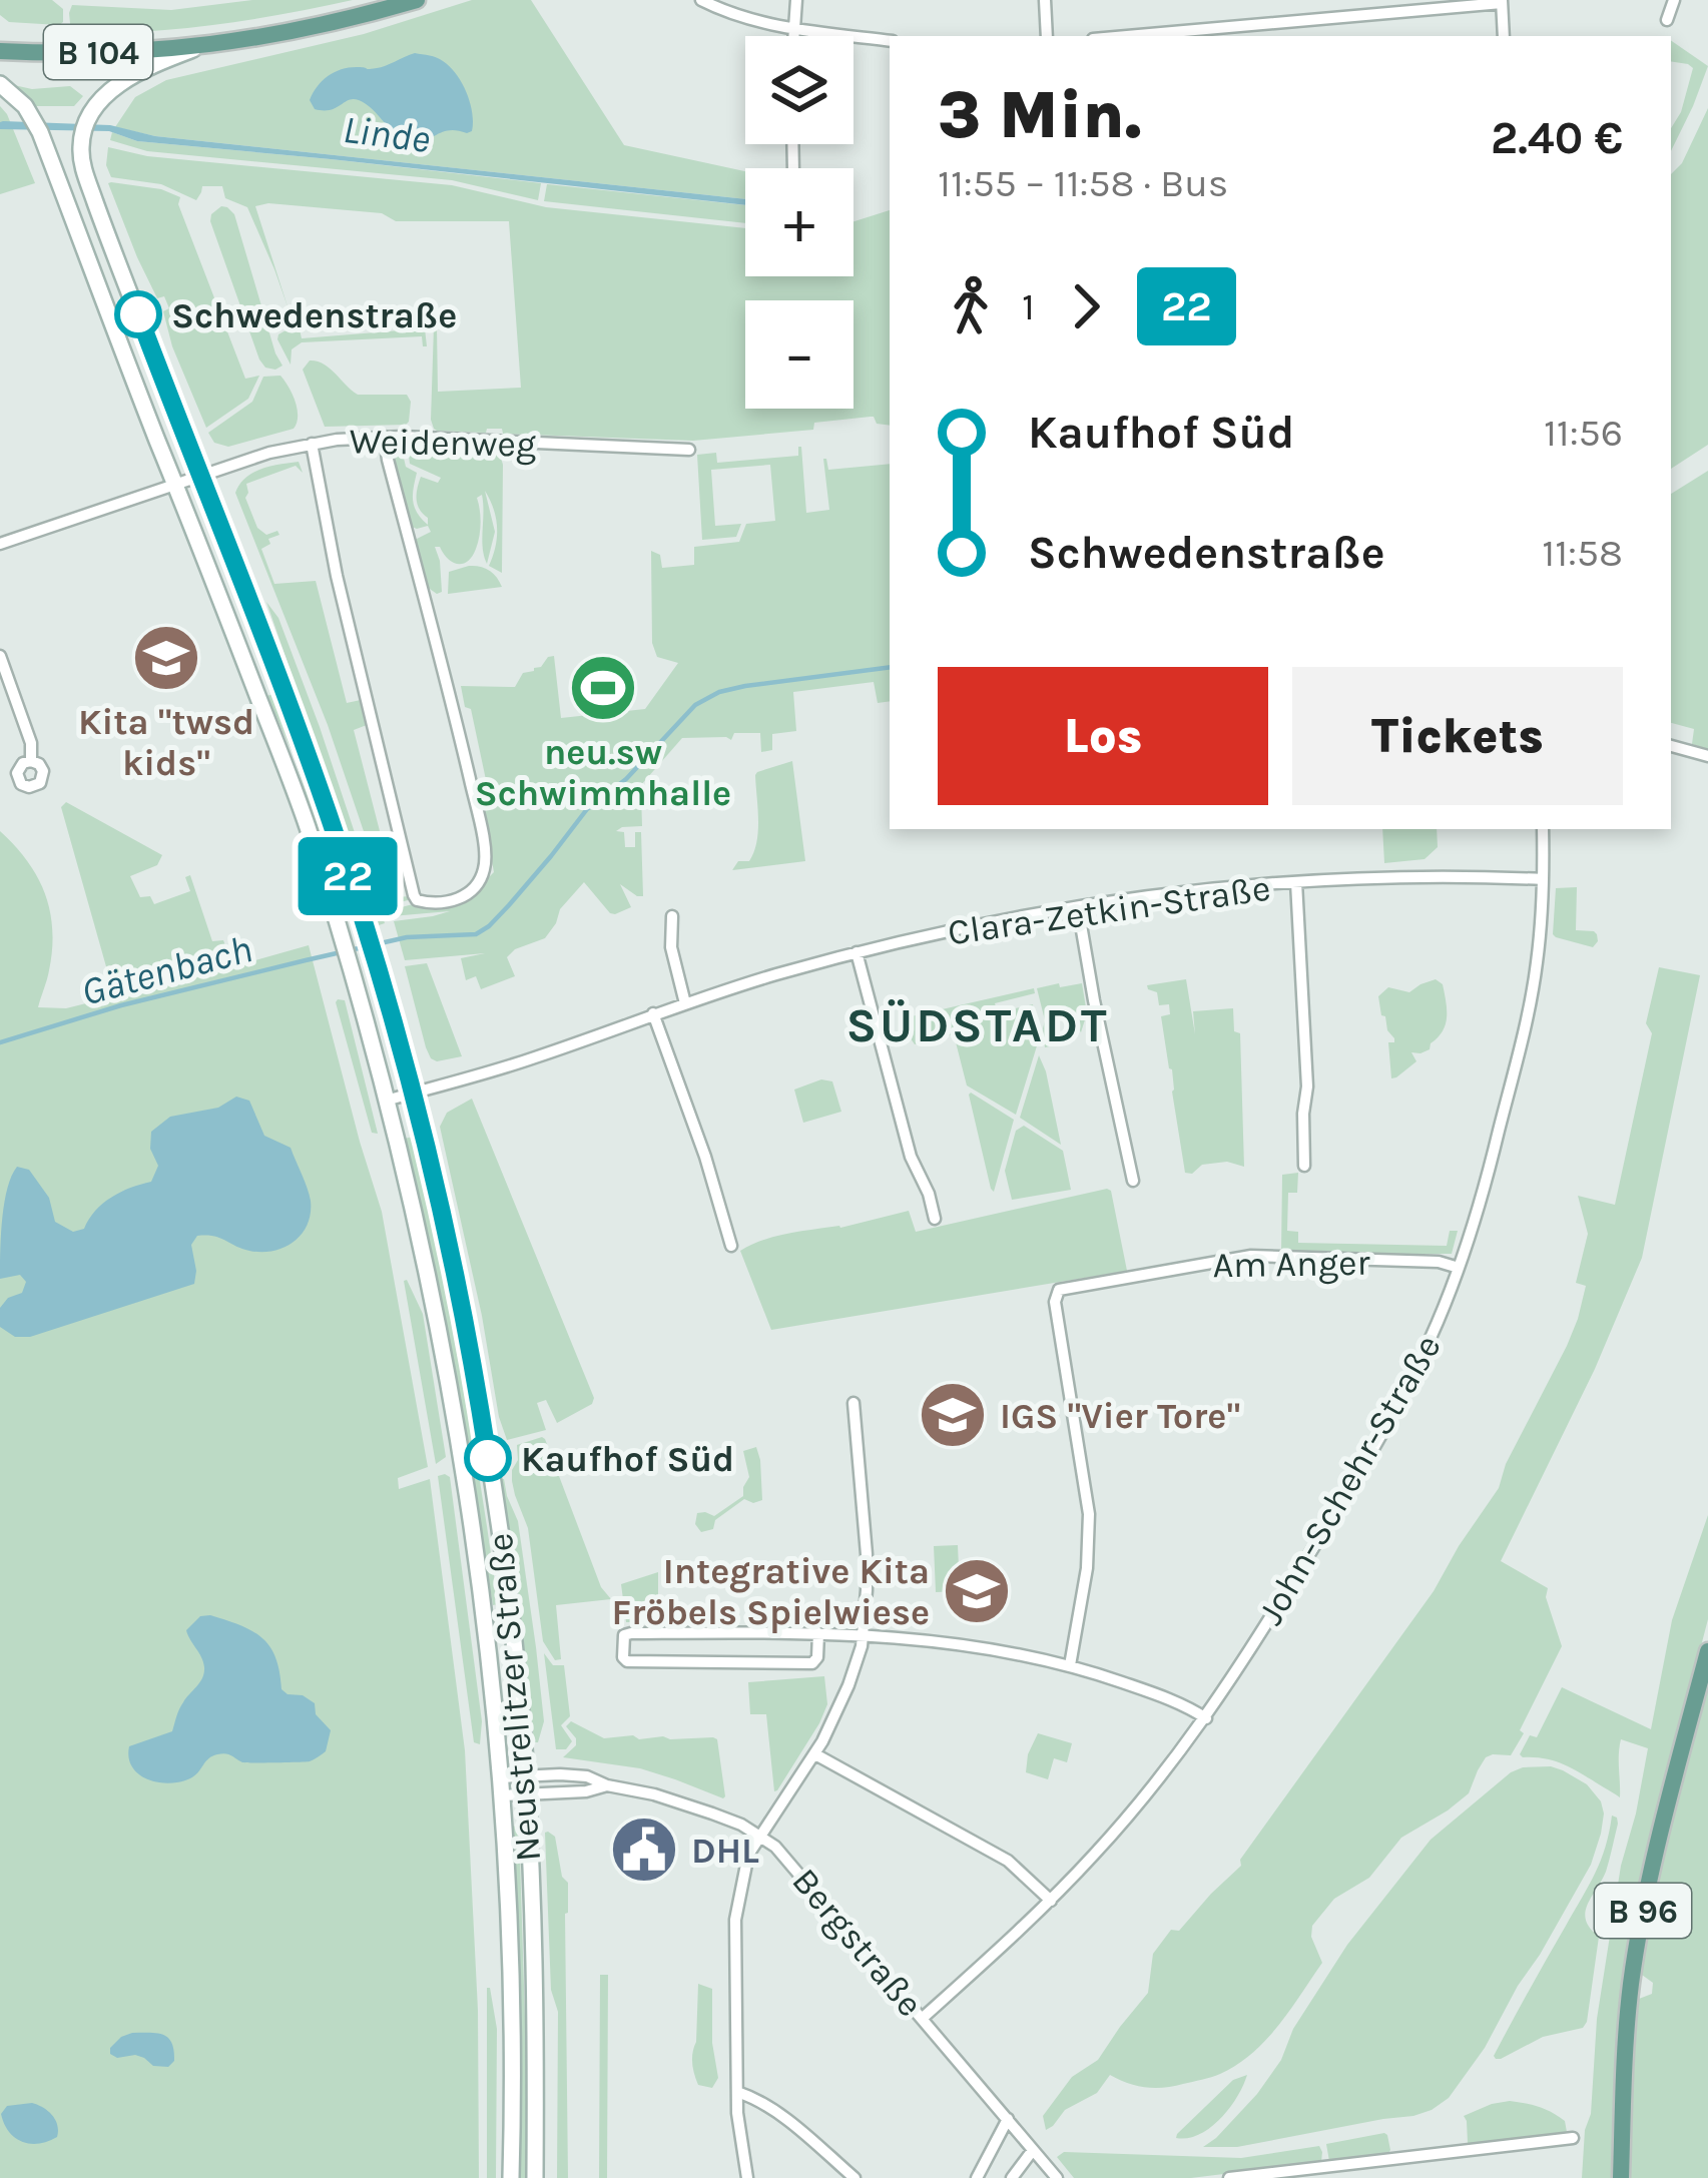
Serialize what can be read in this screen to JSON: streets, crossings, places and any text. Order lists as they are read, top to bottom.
{
  "streets": {
    "main road": ["B 104", "Neustrelitzer Straße", "B 96"],
    "street": [
      "Weidenweg",
      "Clara-Zetkin-Straße",
      "Am Anger",
      "John-Schehr-Straße",
      "Bergstraße"
    ]
  },
  "crossings": [
    ["B 104", "Neustrelitzer Straße"],
    ["Weidenweg", "Neustrelitzer Straße"],
    ["Clara-Zetkin-Straße", "John-Schehr-Straße"],
    ["Clara-Zetkin-Straße", "Neustrelitzer Straße"],
    ["Am Anger", "John-Schehr-Straße"],
    ["John-Schehr-Straße", "Bergstraße"],
    ["Neustrelitzer Straße", "Bergstraße"]
  ],
  "districts": ["SÜDSTADT"],
  "water": ["Linde", "Gätenbach"],
  "places": {
    "other": ["Schwedenstraße", "Kaufhof Süd"],
    "school or university": ["Kita \"twsd kids\"", "IGS \"Vier Tore\"", "Integrative Kita Fröbels Spielwiese"],
    "sports": ["neu.sw Schwimmhalle"],
    "public building": ["DHL"]
  },
  "lines": ["bus line 22"],
  "page": {
    "on_map": "22",
    "map_buttons": ["+", "−"],
    "heading": ["3 Min.", "11:55 – 11:58 · Bus", "2.40 €"],
    "legs": ["1", "22"],
    "list": [
      {
        "name": "Kaufhof Süd",
        "value": "11:56"
      },
      {
        "name": "Schwedenstraße",
        "value": "11:58"
      }
    ],
    "buttons": ["Los", "Tickets"]
  }
}
